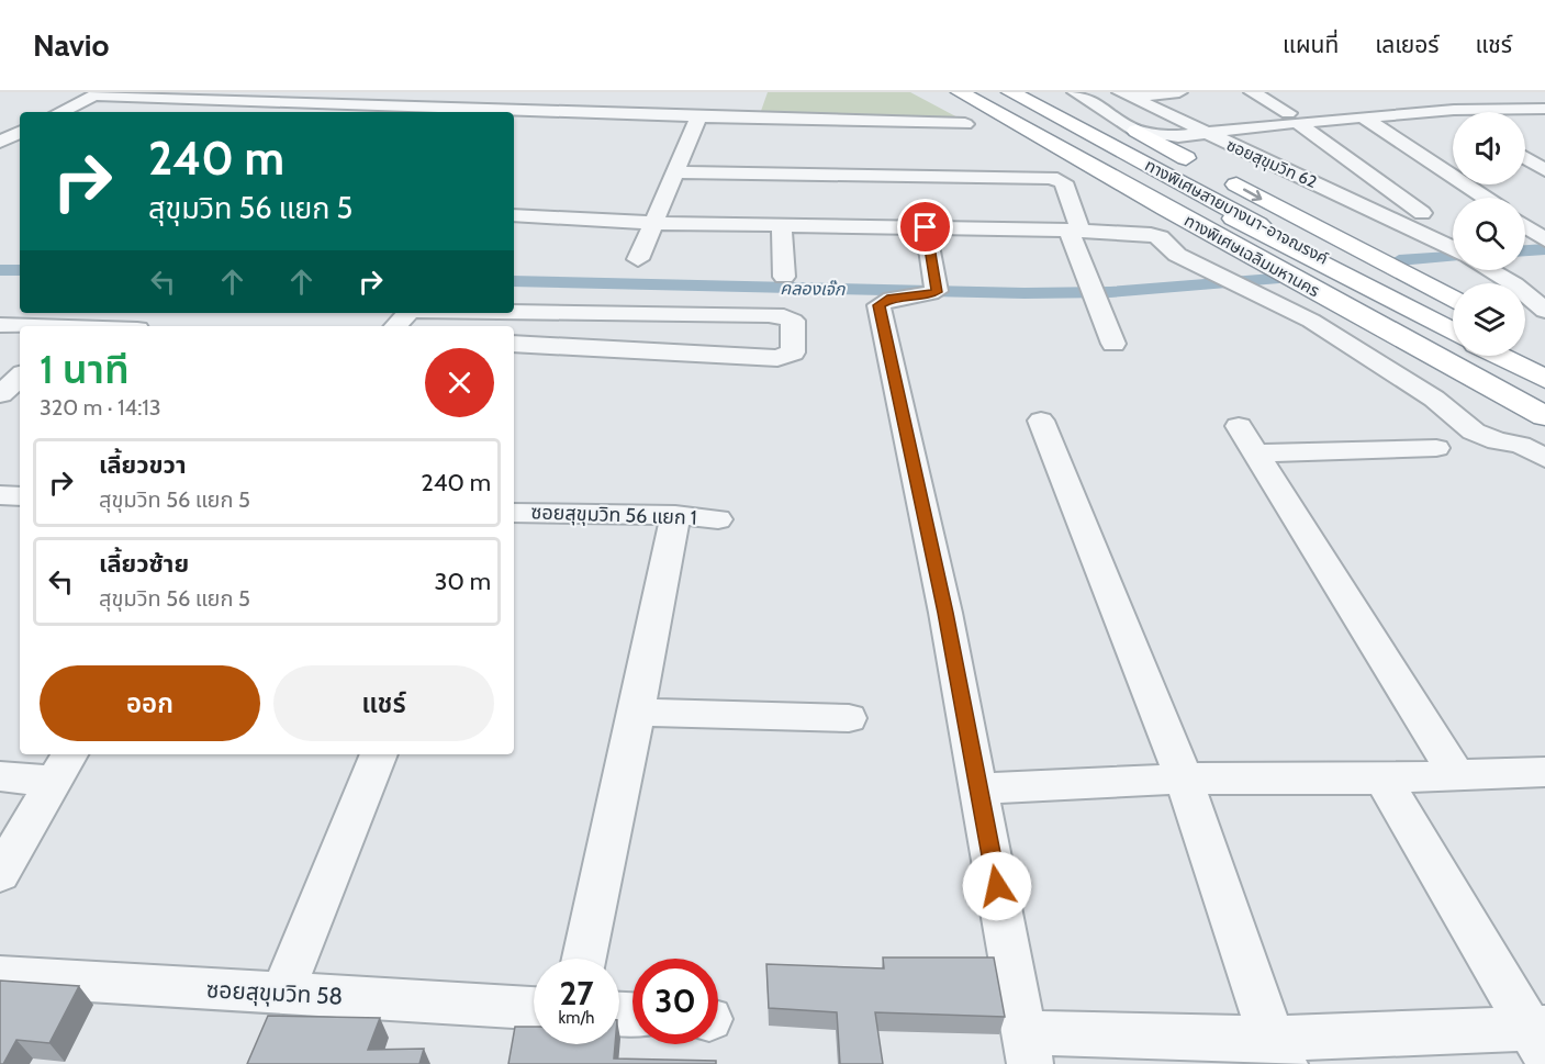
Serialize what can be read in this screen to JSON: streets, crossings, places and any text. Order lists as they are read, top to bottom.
{
  "streets": {
    "highway": ["ทางพิเศษสายบางนา-อาจณรงค์", "ทางพิเศษเฉลิมมหานคร"],
    "street": ["ซอยสุขุมวิท 62", "ซอยสุขุมวิท 56 แยก 1", "ซอยสุขุมวิท 58"]
  },
  "water": ["คลองเจ๊ก"],
  "page": {
    "header": "Navio",
    "nav": ["แผนที่", "เลเยอร์", "แชร์"],
    "turn": ["240 m", "สุขุมวิท 56 แยก 5"],
    "heading": ["1 นาที", "320 m · 14:13"],
    "list": [
      {
        "name": "เลี้ยวขวา",
        "note": "สุขุมวิท 56 แยก 5",
        "value": "240 m"
      },
      {
        "name": "เลี้ยวซ้าย",
        "note": "สุขุมวิท 56 แยก 5",
        "value": "30 m"
      }
    ],
    "buttons": ["ออก", "แชร์"],
    "speed": "27 km/h",
    "limit": "30"
  }
}
